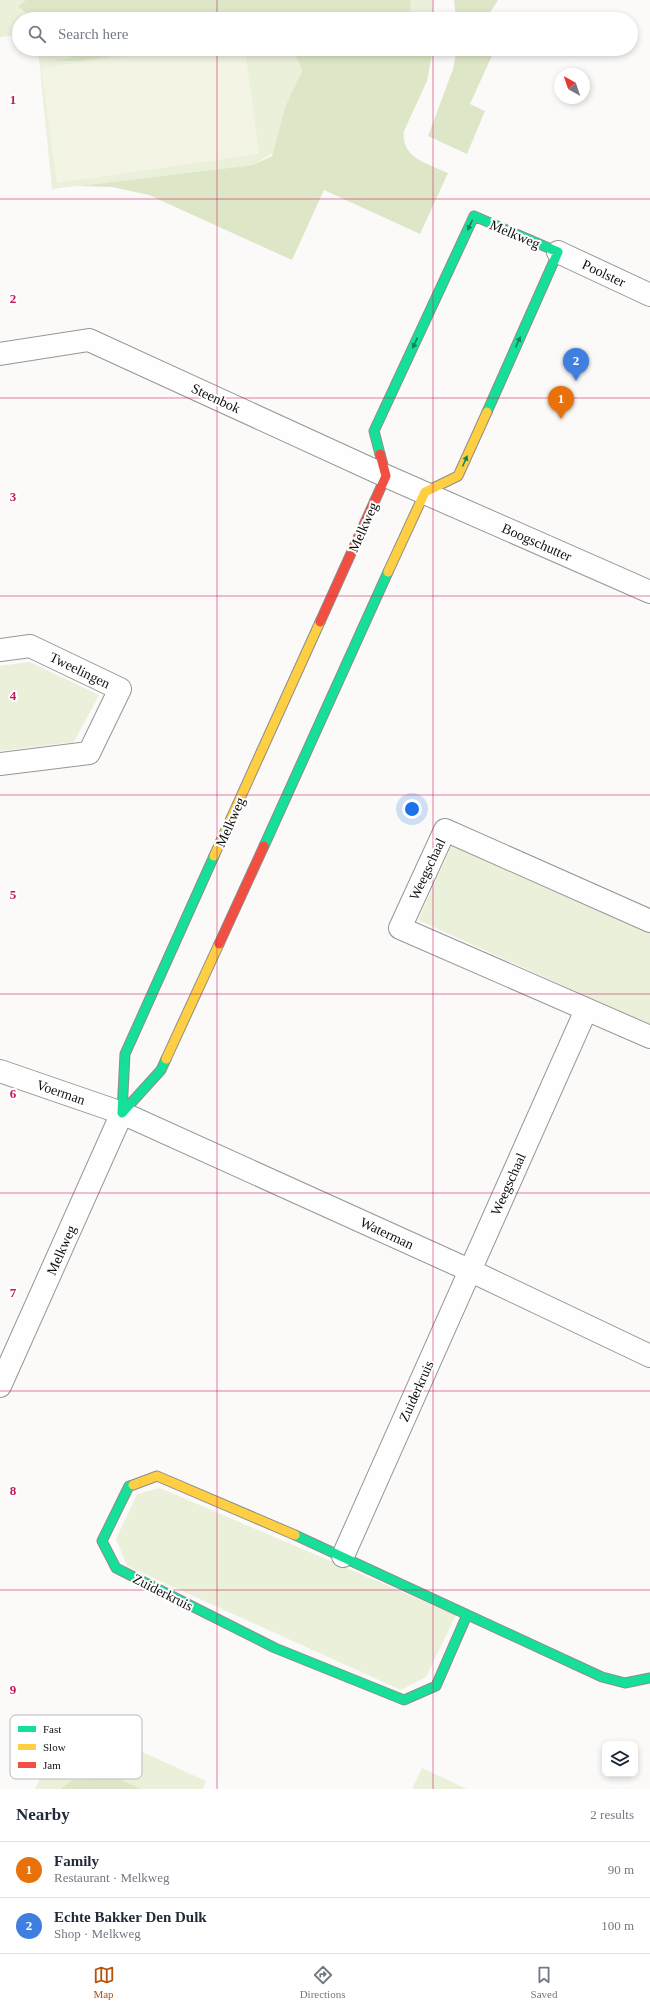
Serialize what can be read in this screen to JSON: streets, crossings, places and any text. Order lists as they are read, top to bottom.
{
  "streets": {
    "street": [
      "Melkweg",
      "Poolster",
      "Steenbok",
      "Boogschutter",
      "Tweelingen",
      "Weegschaal",
      "Voerman",
      "Waterman",
      "Zuiderkruis"
    ]
  },
  "crossings": [
    ["Melkweg", "Poolster"],
    ["Melkweg", "Steenbok"],
    ["Melkweg", "Boogschutter"],
    ["Melkweg", "Voerman"],
    ["Melkweg", "Waterman"],
    ["Steenbok", "Boogschutter"],
    ["Weegschaal", "Waterman"],
    ["Weegschaal", "Zuiderkruis"],
    ["Voerman", "Waterman"],
    ["Waterman", "Zuiderkruis"]
  ],
  "legend": ["Fast", "Slow", "Jam"],
  "north": "top left",
  "page": {
    "search": "Search here",
    "pins": ["2", "1"],
    "heading": ["Nearby", "2 results"],
    "list": [
      {
        "mark": "1",
        "name": "Family",
        "note": "Restaurant · Melkweg",
        "value": "90 m"
      },
      {
        "mark": "2",
        "name": "Echte Bakker Den Dulk",
        "note": "Shop · Melkweg",
        "value": "100 m"
      }
    ],
    "nav": ["Map", "Directions", "Saved"]
  },
  "grid": {
    "rows": [
      "1",
      "2",
      "3",
      "4",
      "5",
      "6",
      "7",
      "8",
      "9"
    ]
  }
}
